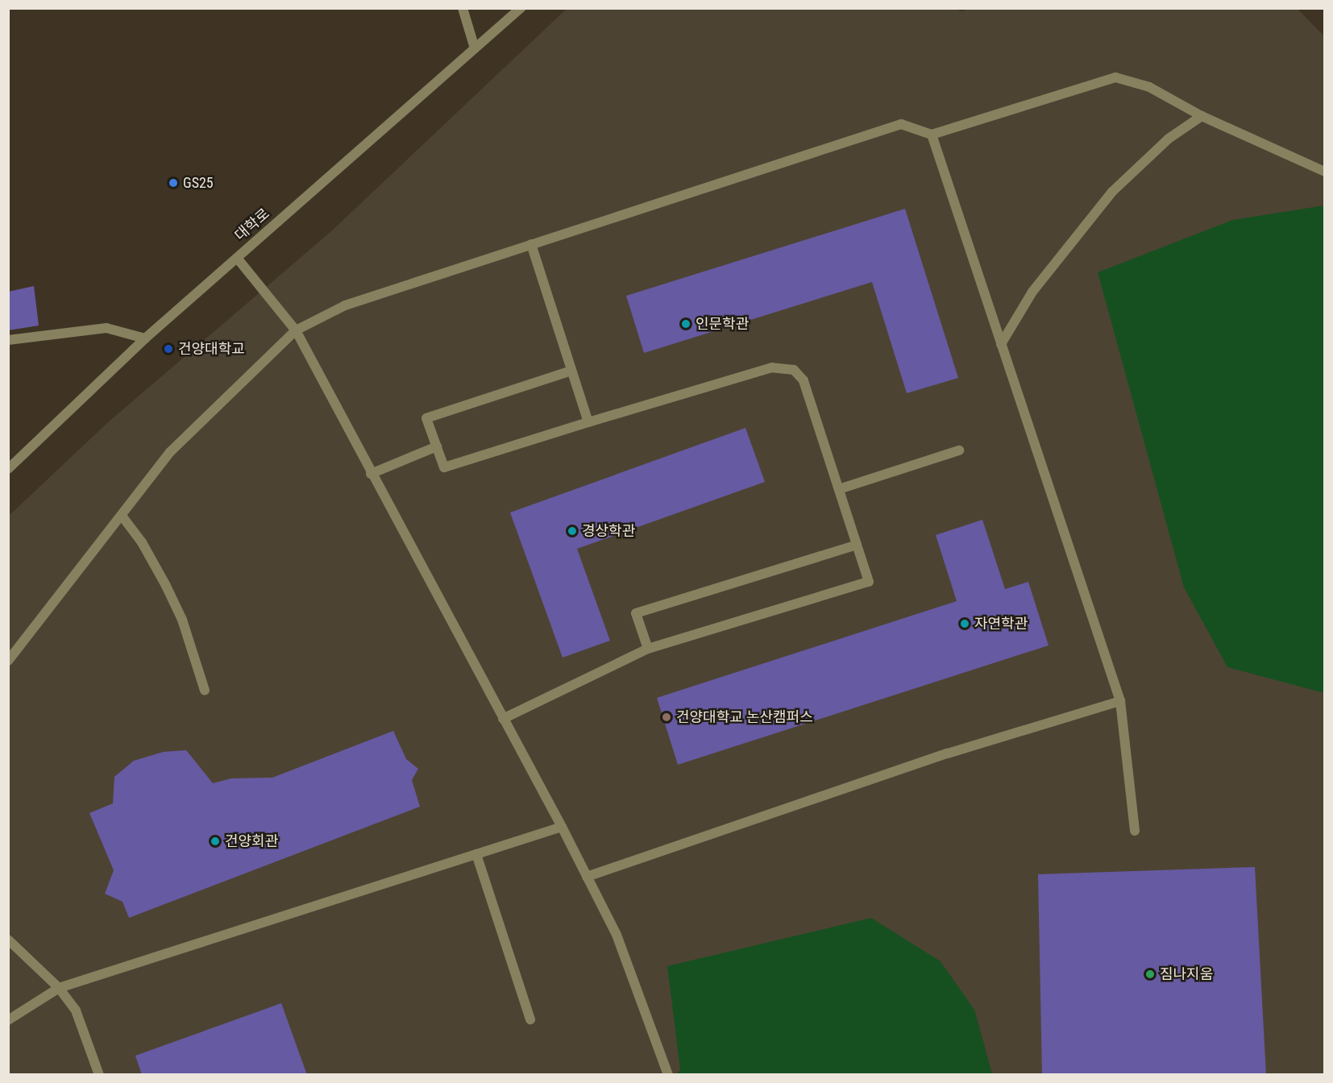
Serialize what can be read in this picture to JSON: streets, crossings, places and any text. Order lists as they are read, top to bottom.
{
  "streets": {
    "street": ["대학로"]
  },
  "places": [
    "GS25",
    "인문학관",
    "건양대학교",
    "경상학관",
    "자연학관",
    "건양대학교 논산캠퍼스",
    "건양회관",
    "짐나지움"
  ]
}
